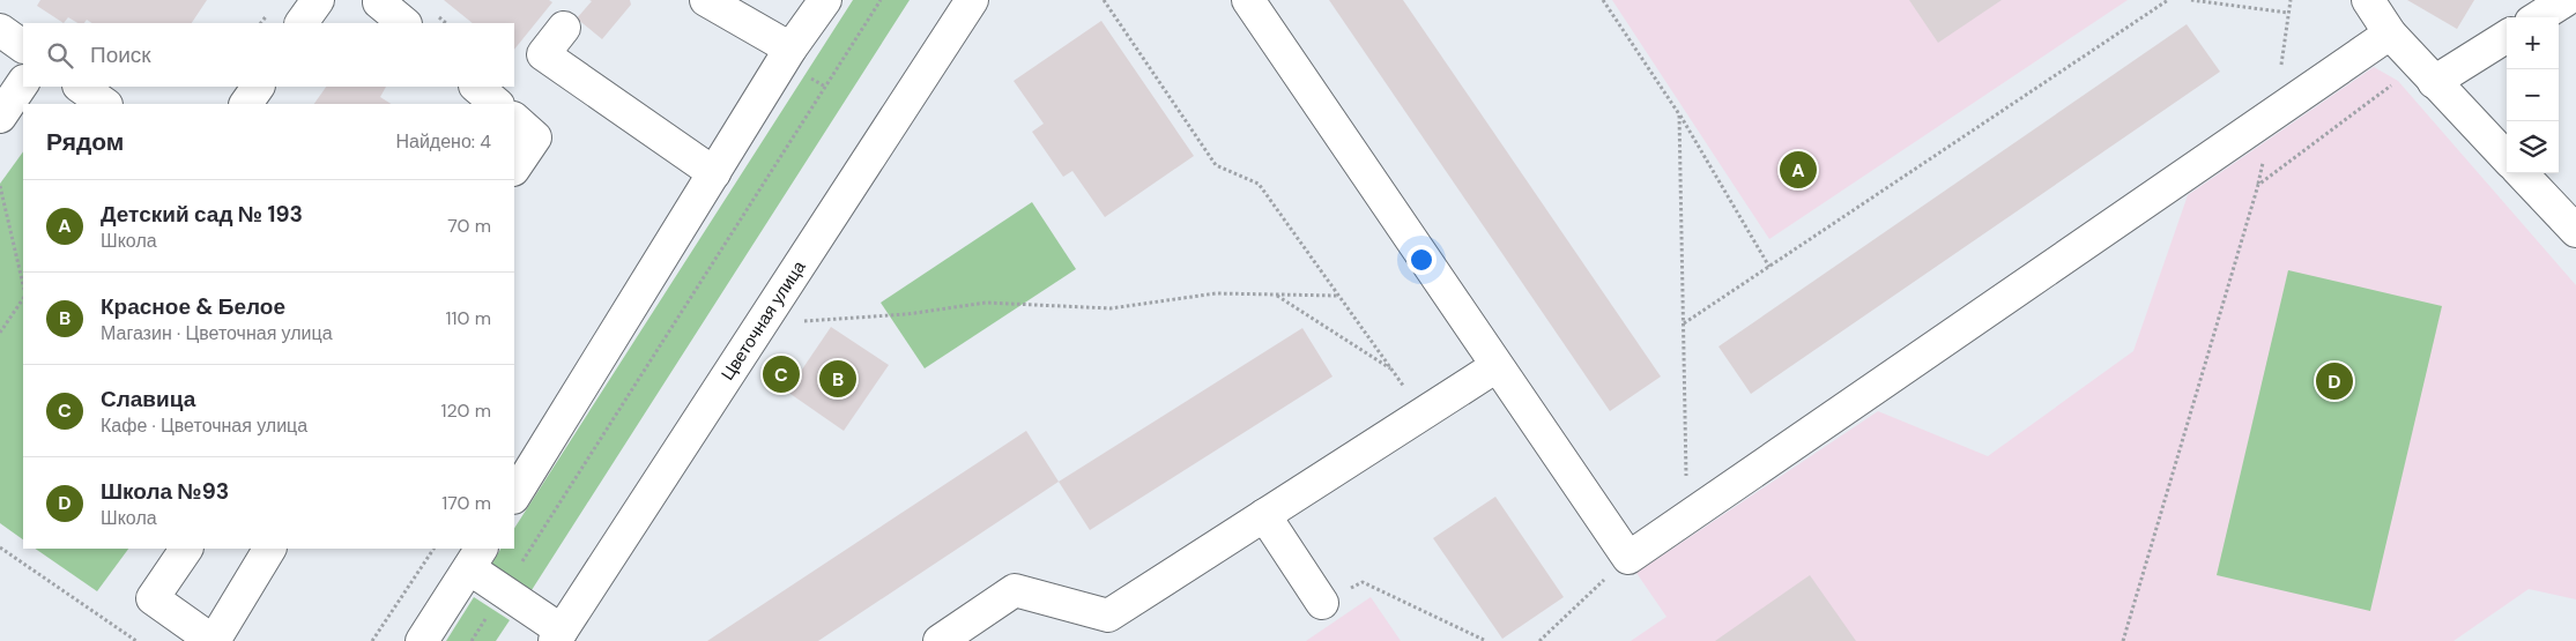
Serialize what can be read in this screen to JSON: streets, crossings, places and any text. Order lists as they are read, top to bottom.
{
  "streets": {
    "street": ["Цветочная улица"]
  },
  "page": {
    "map_buttons": ["+", "−"],
    "search": "Поиск",
    "heading": ["Рядом", "Найдено: 4"],
    "pins": [
      "A",
      "C",
      "B",
      "D"
    ],
    "list": [
      {
        "mark": "A",
        "name": "Детский сад № 193",
        "note": "Школа",
        "value": "70 m"
      },
      {
        "mark": "B",
        "name": "Красное & Белое",
        "note": "Магазин · Цветочная улица",
        "value": "110 m"
      },
      {
        "mark": "C",
        "name": "Славица",
        "note": "Кафе · Цветочная улица",
        "value": "120 m"
      },
      {
        "mark": "D",
        "name": "Школа №93",
        "note": "Школа",
        "value": "170 m"
      }
    ]
  }
}
